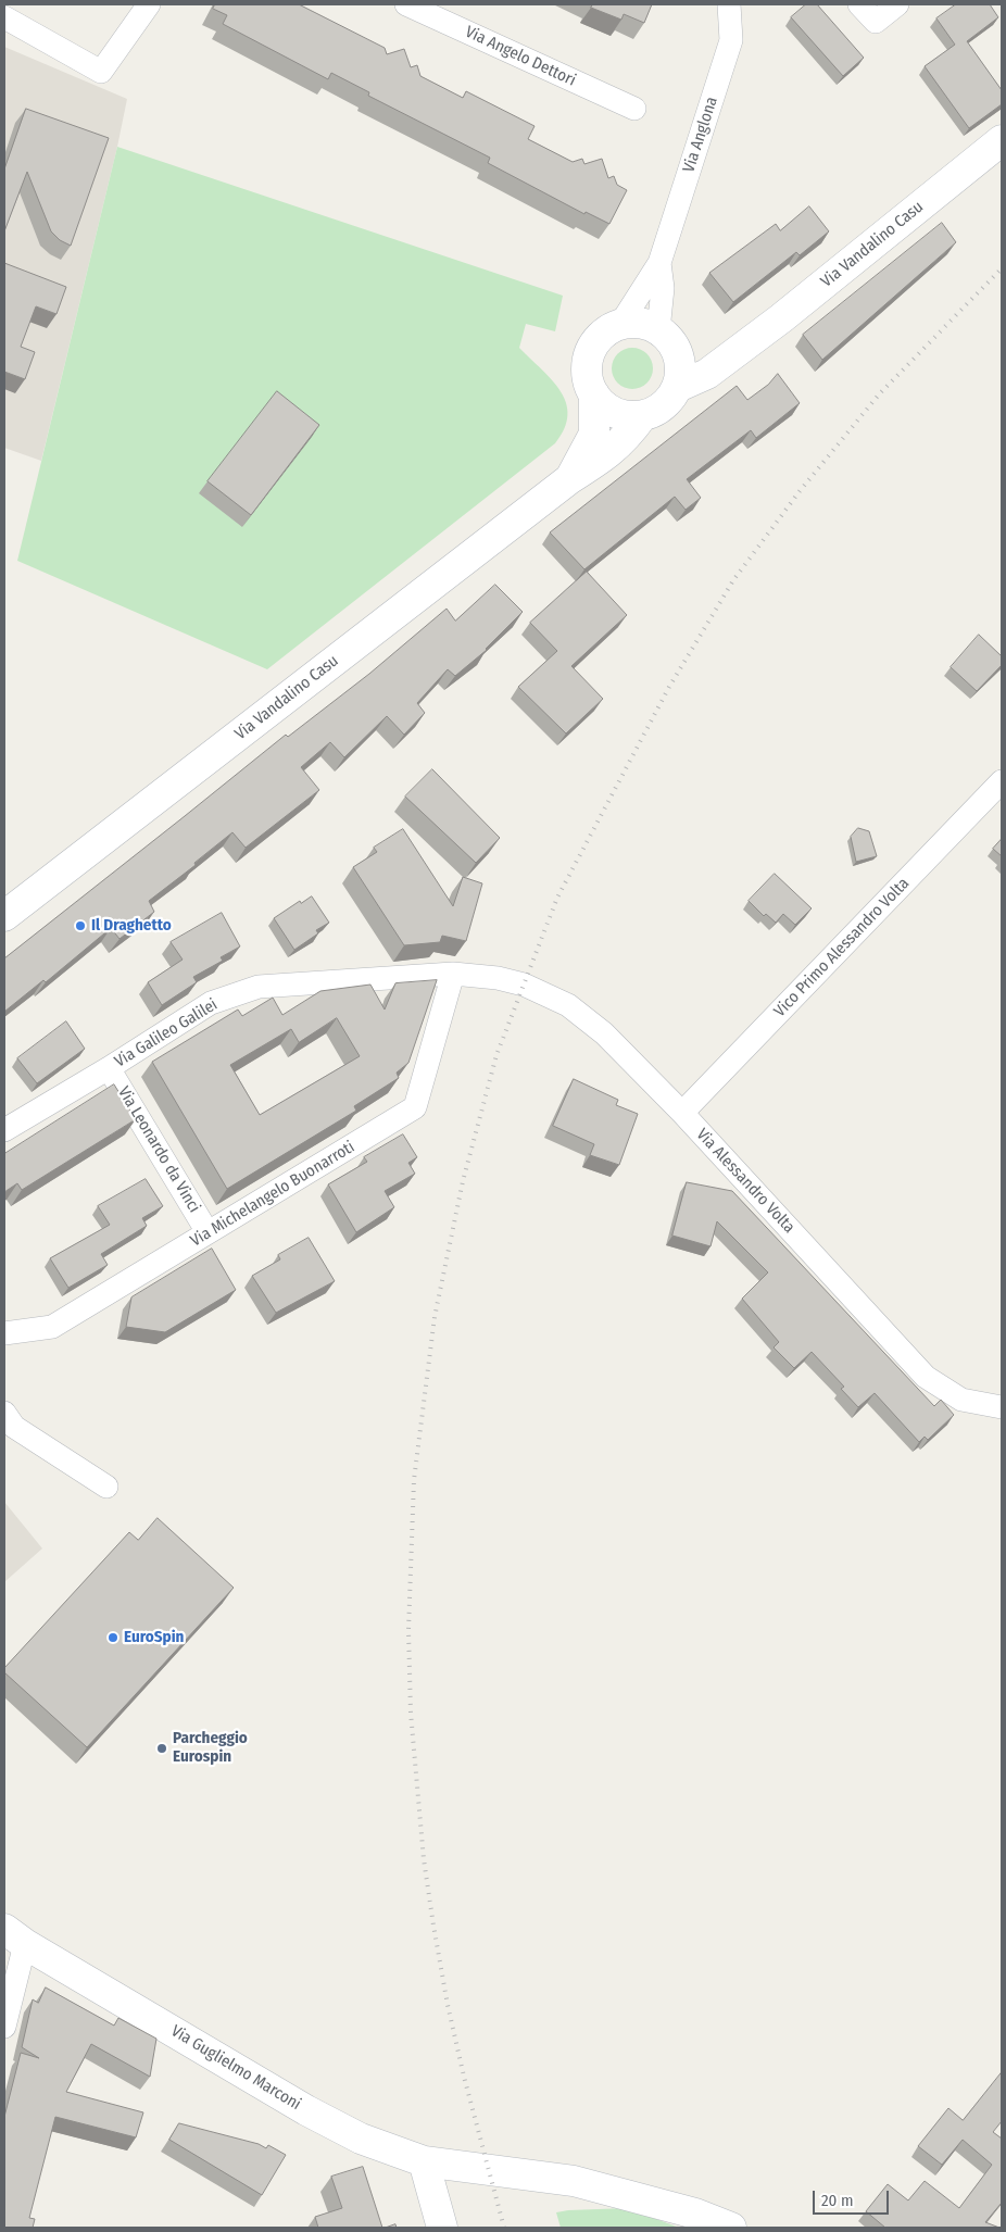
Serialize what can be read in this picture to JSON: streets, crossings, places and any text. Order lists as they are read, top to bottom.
{
  "streets": {
    "main road": ["Via Vandalino Casu", "Via Guglielmo Marconi"],
    "street": [
      "Via Angelo Dettori",
      "Via Anglona",
      "Vico Primo Alessandro Volta",
      "Via Galileo Galilei",
      "Via Leonardo da Vinci",
      "Via Alessandro Volta",
      "Via Michelangelo Buonarroti"
    ]
  },
  "crossings": [
    ["Via Anglona", "Via Vandalino Casu"],
    ["Vico Primo Alessandro Volta", "Via Alessandro Volta"],
    ["Via Galileo Galilei", "Via Leonardo da Vinci"],
    ["Via Galileo Galilei", "Via Alessandro Volta"],
    ["Via Galileo Galilei", "Via Michelangelo Buonarroti"],
    ["Via Leonardo da Vinci", "Via Michelangelo Buonarroti"],
    ["Via Alessandro Volta", "Via Michelangelo Buonarroti"]
  ],
  "places": ["Il Draghetto", "EuroSpin", "Parcheggio Eurospin"],
  "scale_bar": "20 m"
}
